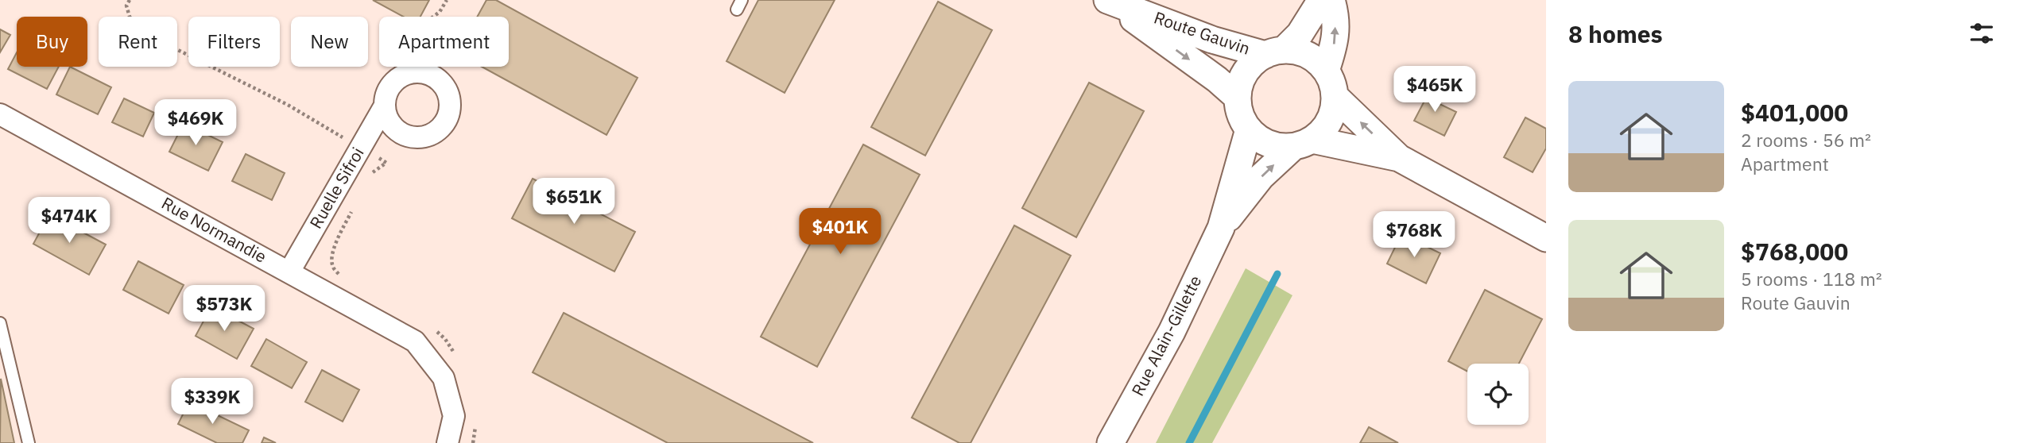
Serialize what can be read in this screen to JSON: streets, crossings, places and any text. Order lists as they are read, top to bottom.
{
  "streets": {
    "street": [
      "Route Gauvin",
      "Ruelle Sifroi",
      "Rue Normandie",
      "Rue Alain-Gillette"
    ]
  },
  "crossings": [
    ["Route Gauvin", "Rue Alain-Gillette"],
    ["Ruelle Sifroi", "Rue Normandie"]
  ],
  "page": {
    "heading": "8 homes",
    "chip": [
      "Buy",
      "Rent",
      "Filters",
      "New",
      "Apartment"
    ],
    "price": [
      "$465K",
      "$469K",
      "$651K",
      "$474K",
      "$401K",
      "$768K",
      "$573K",
      "$339K"
    ],
    "list": [
      {
        "name": "$401,000",
        "note": "2 rooms · 56 m² · Apartment"
      },
      {
        "name": "$768,000",
        "note": "5 rooms · 118 m² · Route Gauvin"
      }
    ]
  }
}
